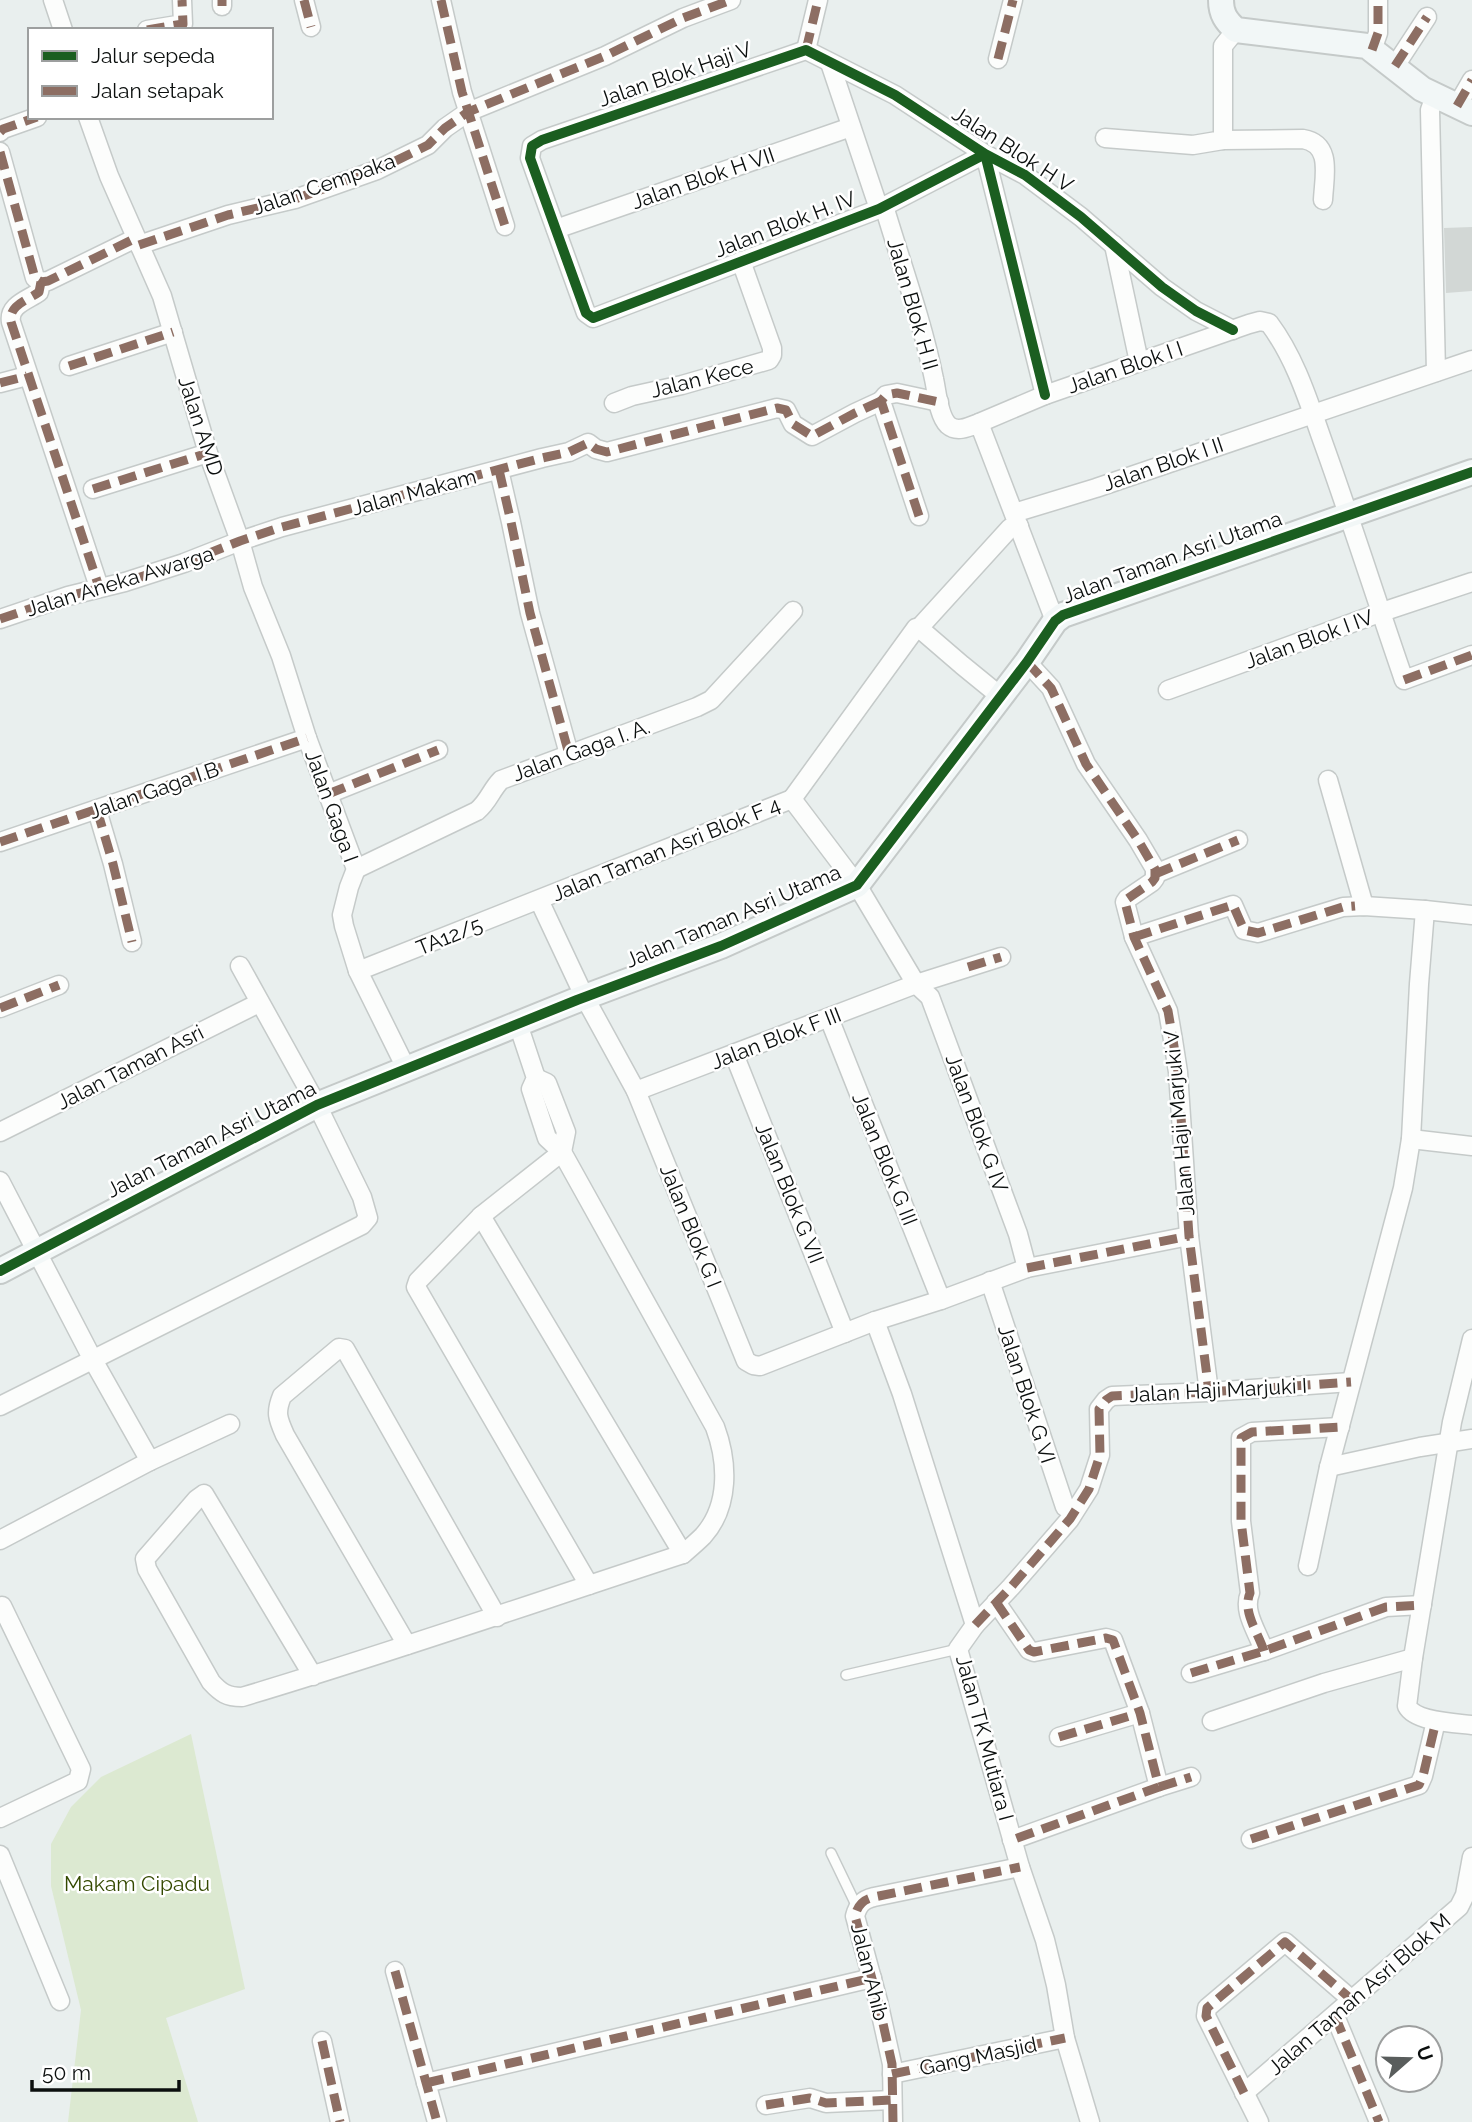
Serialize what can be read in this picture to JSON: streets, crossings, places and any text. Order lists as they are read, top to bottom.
{
  "streets": {
    "street": [
      "Jalan Blok Haji V",
      "Jalan Blok H V",
      "Jalan Blok H VII",
      "Jalan Cempaka",
      "Jalan Blok H. IV",
      "Jalan Blok H II",
      "Jalan Blok I I",
      "Jalan Kece",
      "Jalan AMD",
      "Jalan Blok I II",
      "Jalan Makam",
      "Jalan Taman Asri Utama",
      "Jalan Aneka Awarga",
      "Jalan Blok I IV",
      "Jalan Gaga I. A.",
      "Jalan Gaga I.B",
      "Jalan Gaga I",
      "Jalan Taman Asri Blok F 4",
      "TA12/5",
      "Jalan Blok F III",
      "Jalan Taman Asri",
      "Jalan Blok G IV",
      "Jalan Haji Marjuki V",
      "Jalan Blok G III",
      "Jalan Blok G VII",
      "Jalan Blok G I",
      "Jalan Haji Marjuki I",
      "Jalan Blok G VI",
      "Jalan TK Mutiara I",
      "Jalan Ahib",
      "Jalan Taman Asri Blok M",
      "Gang Masjid"
    ]
  },
  "crossings": [
    ["Jalan Blok Haji V", "Jalan Blok H VII"],
    ["Jalan Blok Haji V", "Jalan Blok H. IV"],
    ["Jalan Blok H V", "Jalan Blok H. IV"],
    ["Jalan Blok H V", "Jalan Blok H II"],
    ["Jalan Blok H V", "Jalan Blok I I"],
    ["Jalan Blok H VII", "Jalan Blok H. IV"],
    ["Jalan Blok H VII", "Jalan Blok H II"],
    ["Jalan Cempaka", "Jalan AMD"],
    ["Jalan Blok H. IV", "Jalan Blok H II"],
    ["Jalan Blok H. IV", "Jalan Kece"],
    ["Jalan Blok I I", "Jalan Blok I II"],
    ["Jalan AMD", "Jalan Makam"],
    ["Jalan AMD", "Jalan Aneka Awarga"],
    ["Jalan AMD", "Jalan Gaga I.B"],
    ["Jalan AMD", "Jalan Gaga I"],
    ["Jalan Makam", "Jalan Aneka Awarga"],
    ["Jalan Taman Asri Utama", "Jalan Gaga I"],
    ["Jalan Taman Asri Utama", "Jalan Blok G IV"],
    ["Jalan Taman Asri Utama", "Jalan Blok G I"],
    ["Jalan Gaga I. A.", "Jalan Gaga I"],
    ["Jalan Gaga I.B", "Jalan Gaga I"],
    ["Jalan Gaga I", "TA12/5"],
    ["Jalan Taman Asri Blok F 4", "TA12/5"],
    ["Jalan Taman Asri Blok F 4", "Jalan Blok G IV"],
    ["Jalan Taman Asri Blok F 4", "Jalan Blok G I"],
    ["TA12/5", "Jalan Blok G I"],
    ["Jalan Blok F III", "Jalan Blok G IV"],
    ["Jalan Blok F III", "Jalan Blok G III"],
    ["Jalan Blok F III", "Jalan Blok G VII"],
    ["Jalan Blok F III", "Jalan Blok G I"],
    ["Jalan Haji Marjuki V", "Jalan Haji Marjuki I"],
    ["Jalan Blok G VII", "Jalan Blok G I"],
    ["Jalan Haji Marjuki I", "Jalan TK Mutiara I"],
    ["Jalan TK Mutiara I", "Jalan Ahib"],
    ["Jalan TK Mutiara I", "Gang Masjid"],
    ["Jalan Ahib", "Gang Masjid"]
  ],
  "parks": ["Makam Cipadu"],
  "legend": ["Jalur sepeda", "Jalan setapak"],
  "scale_bar": "50 m",
  "north": "right"
}
